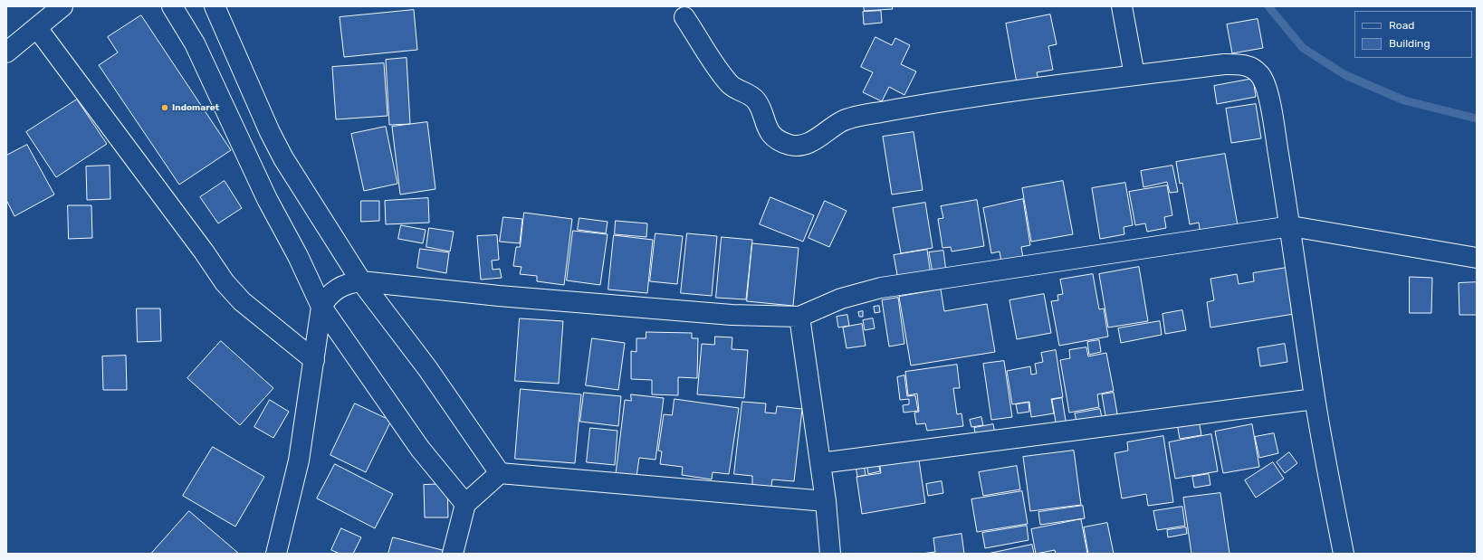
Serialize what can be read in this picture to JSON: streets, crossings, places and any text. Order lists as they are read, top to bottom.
{
  "places": ["Indomaret"],
  "legend": ["Road", "Building"]
}
